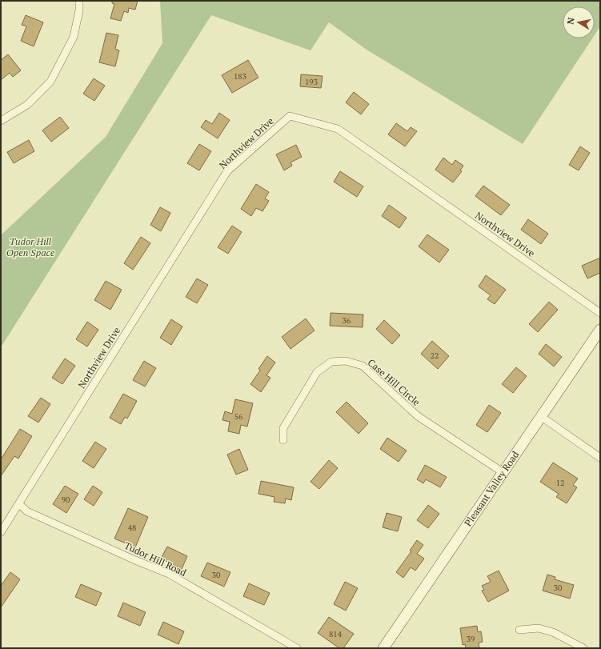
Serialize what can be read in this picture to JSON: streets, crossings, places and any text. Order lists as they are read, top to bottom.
{
  "streets": {
    "main road": ["Pleasant Valley Road"],
    "street": ["Northview Drive", "Case Hill Circle", "Tudor Hill Road"]
  },
  "crossings": [
    ["Northview Drive", "Tudor Hill Road"],
    ["Case Hill Circle", "Pleasant Valley Road"]
  ],
  "parks": ["Tudor Hill Open Space"],
  "house_numbers": [
    "183",
    "193",
    "36",
    "22",
    "56",
    "12",
    "90",
    "48",
    "30",
    "30",
    "814",
    "39"
  ],
  "north": "left"
}
